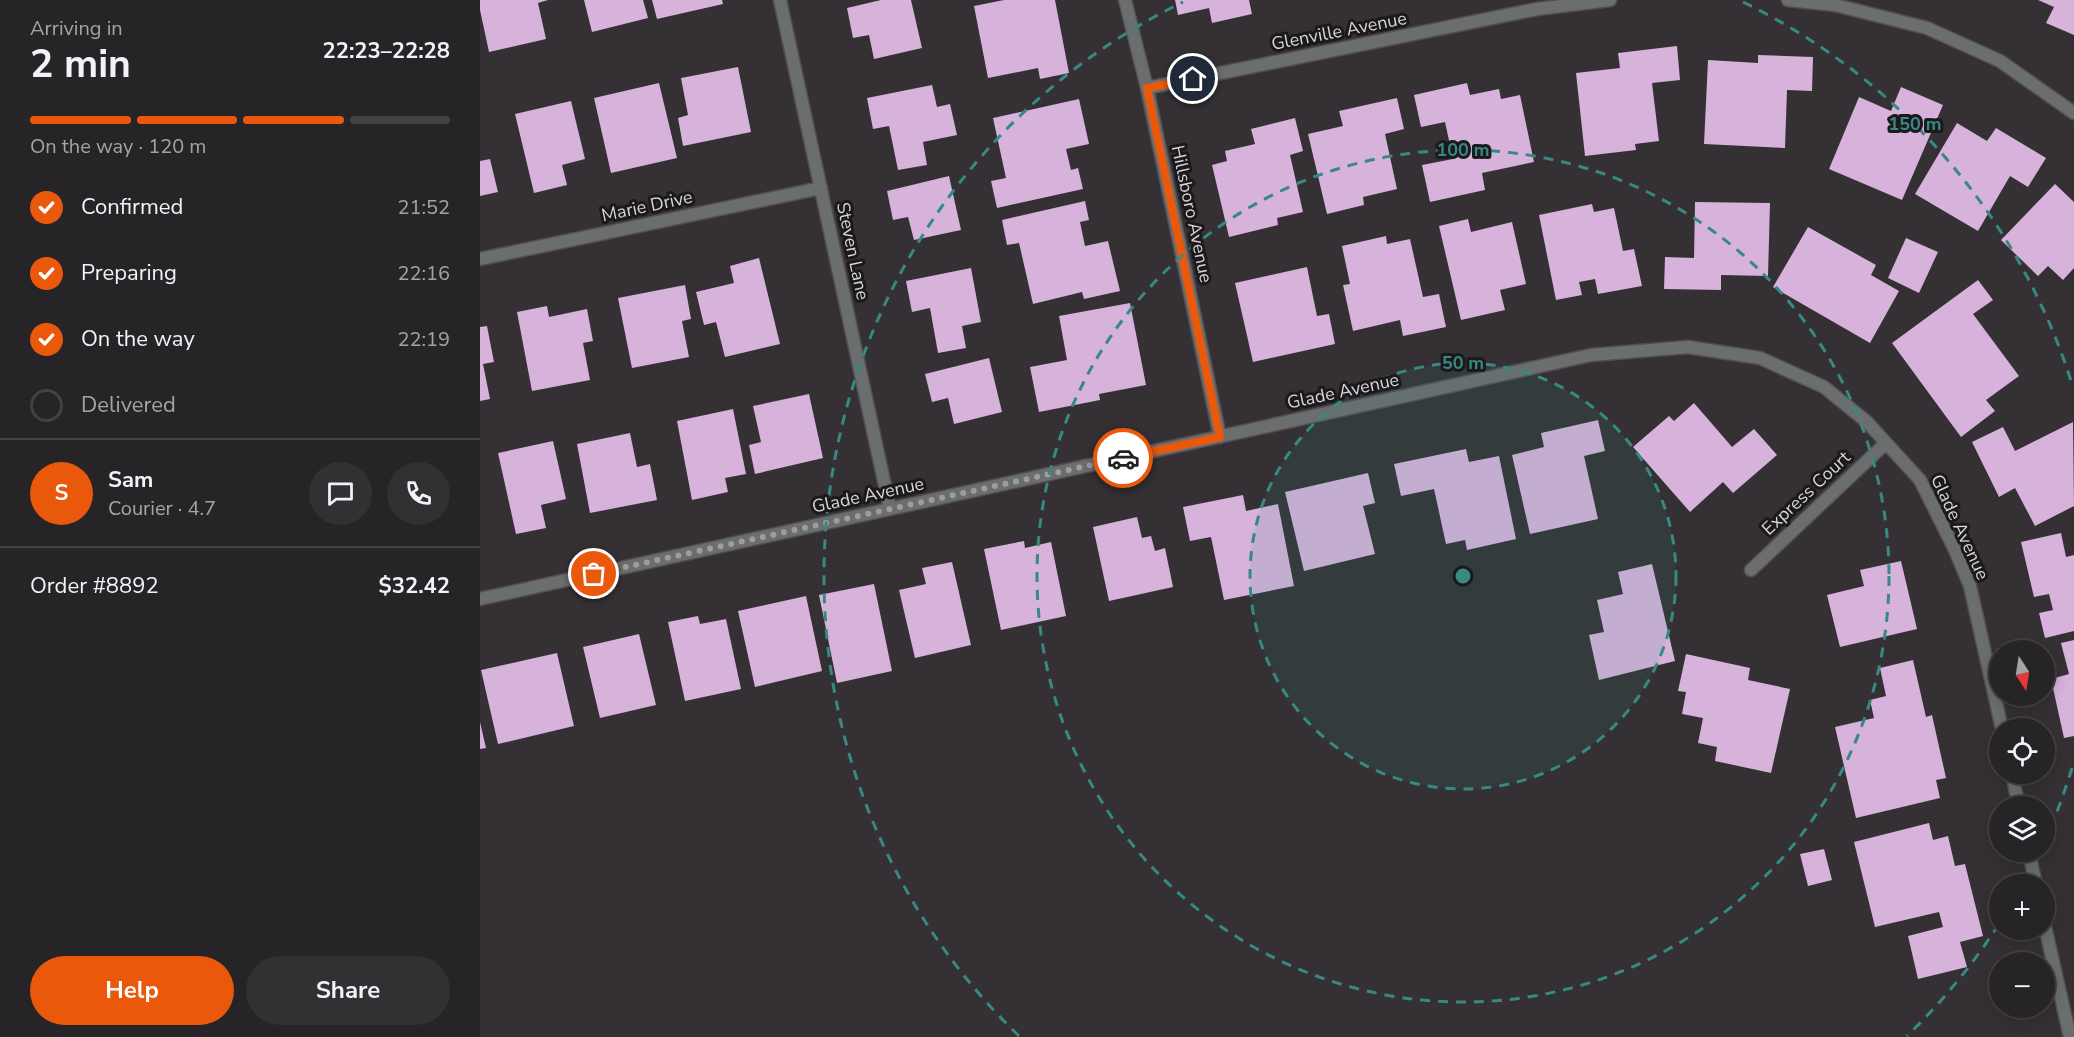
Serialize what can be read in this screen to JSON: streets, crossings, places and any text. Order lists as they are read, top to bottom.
{
  "streets": {
    "street": [
      "Glenville Avenue",
      "Marie Drive",
      "Hillsboro Avenue",
      "Steven Lane",
      "Glade Avenue",
      "Express Court"
    ]
  },
  "crossings": [
    ["Glenville Avenue", "Hillsboro Avenue"],
    ["Marie Drive", "Steven Lane"],
    ["Hillsboro Avenue", "Glade Avenue"],
    ["Steven Lane", "Glade Avenue"],
    ["Glade Avenue", "Express Court"]
  ],
  "north": "bottom",
  "page": {
    "heading": ["2 min", "Arriving in", "22:23–22:28"],
    "panel": [
      "Sam",
      "Courier · 4.7",
      "Order #8892",
      "$32.42"
    ],
    "bar": "On the way · 120 m",
    "list": [
      ["Confirmed", "21:52"],
      ["Preparing", "22:16"],
      ["On the way", "22:19"],
      "Delivered"
    ],
    "round": "S",
    "map_buttons": ["+", "−"],
    "buttons": ["Help", "Share"]
  },
  "rings": ["150 m", "100 m", "50 m"]
}
